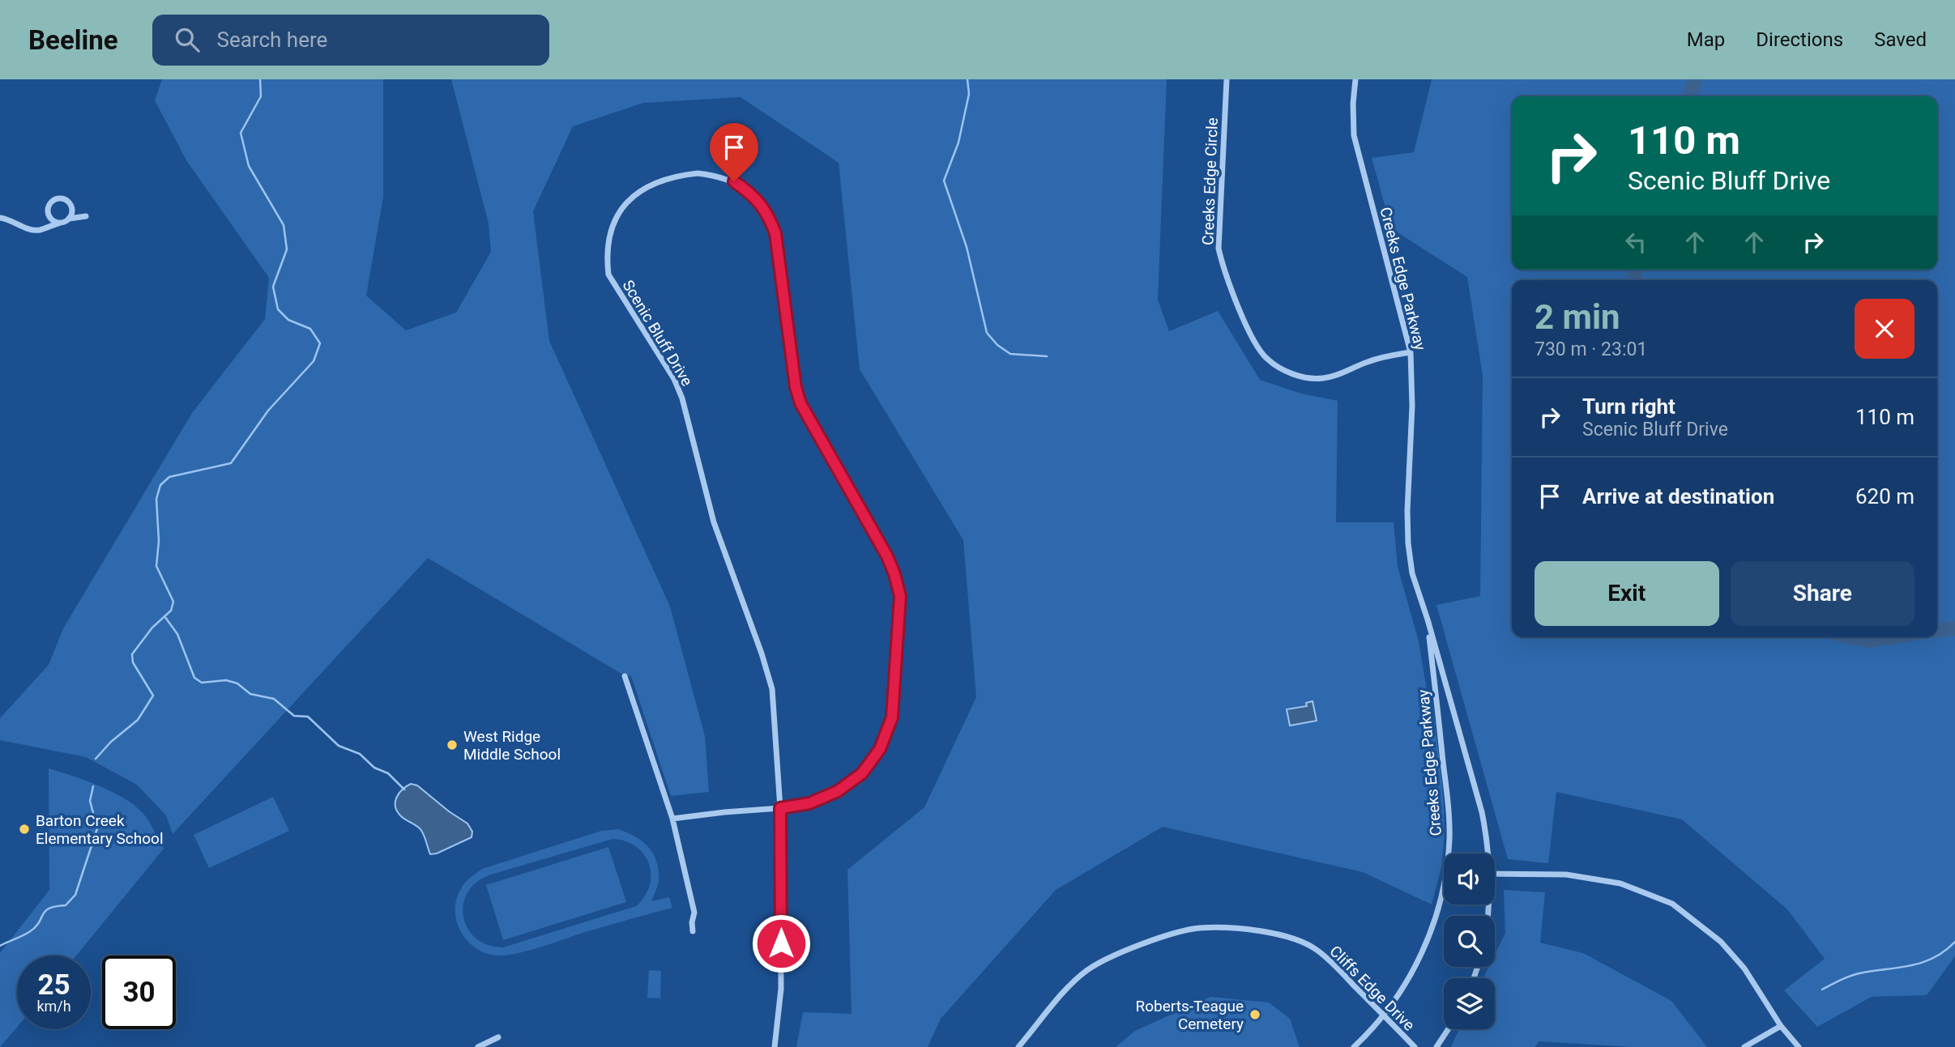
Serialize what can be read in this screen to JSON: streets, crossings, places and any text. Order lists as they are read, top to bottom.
{
  "streets": {
    "street": [
      "Creeks Edge Circle",
      "Creeks Edge Parkway",
      "Scenic Bluff Drive",
      "Cliffs Edge Drive"
    ]
  },
  "crossings": [
    ["Creeks Edge Circle", "Creeks Edge Parkway"],
    ["Creeks Edge Parkway", "Cliffs Edge Drive"]
  ],
  "places": ["West Ridge Middle School", "Barton Creek Elementary School", "Roberts-Teague Cemetery"],
  "page": {
    "header": "Beeline",
    "search": "Search here",
    "nav": ["Map", "Directions", "Saved"],
    "turn": ["110 m", "Scenic Bluff Drive"],
    "heading": ["2 min", "730 m · 23:01"],
    "list": [
      {
        "name": "Turn right",
        "note": "Scenic Bluff Drive",
        "value": "110 m"
      },
      {
        "name": "Arrive at destination",
        "value": "620 m"
      }
    ],
    "buttons": ["Exit", "Share"],
    "speed": "25 km/h",
    "limit": "30"
  }
}
